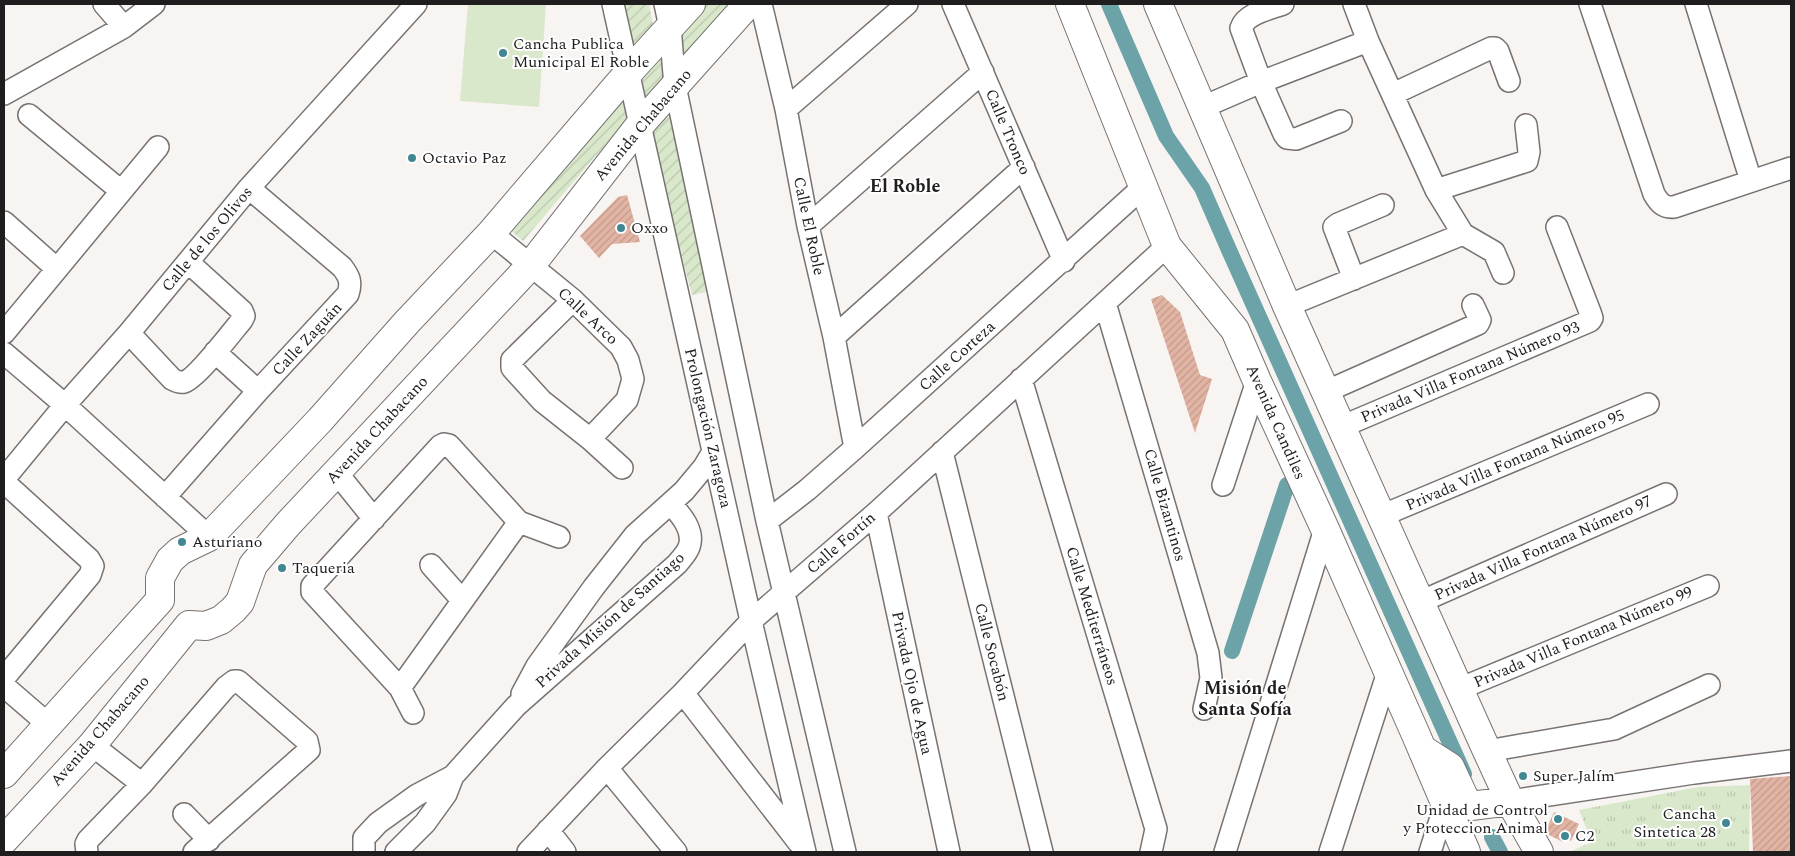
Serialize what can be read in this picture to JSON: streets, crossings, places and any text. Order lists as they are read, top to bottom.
{
  "streets": {
    "main road": ["Avenida Chabacano", "Avenida Candiles"],
    "street": [
      "Calle Tronco",
      "Calle El Roble",
      "Calle de los Olivos",
      "Calle Arco",
      "Calle Zaguán",
      "Calle Corteza",
      "Privada Villa Fontana Número 93",
      "Prolongación Zaragoza",
      "Privada Villa Fontana Número 95",
      "Calle Bizantinos",
      "Calle Fortín",
      "Privada Villa Fontana Número 97",
      "Calle Mediterráneos",
      "Privada Misión de Santiago",
      "Privada Villa Fontana Número 99",
      "Calle Socabón",
      "Privada Ojo de Agua"
    ]
  },
  "crossings": [
    ["Avenida Chabacano", "Calle Arco"],
    ["Avenida Chabacano", "Prolongación Zaragoza"],
    ["Calle Tronco", "Calle Corteza"],
    ["Calle El Roble", "Calle Corteza"],
    ["Calle de los Olivos", "Calle Zaguán"],
    ["Calle Corteza", "Avenida Candiles"],
    ["Avenida Candiles", "Calle Fortín"],
    ["Prolongación Zaragoza", "Calle Fortín"],
    ["Prolongación Zaragoza", "Privada Misión de Santiago"],
    ["Calle Bizantinos", "Calle Fortín"],
    ["Calle Fortín", "Calle Mediterráneos"],
    ["Calle Fortín", "Calle Socabón"],
    ["Calle Fortín", "Privada Ojo de Agua"]
  ],
  "districts": ["El Roble", "Misión de Santa Sofía"],
  "places": [
    "Cancha Publica Municipal El Roble",
    "Octavio Paz",
    "Oxxo",
    "Asturiano",
    "Taqueria",
    "Super Jalím",
    "Unidad de Control y Proteccion Animal",
    "Cancha Sintetica 28",
    "C2"
  ]
}
